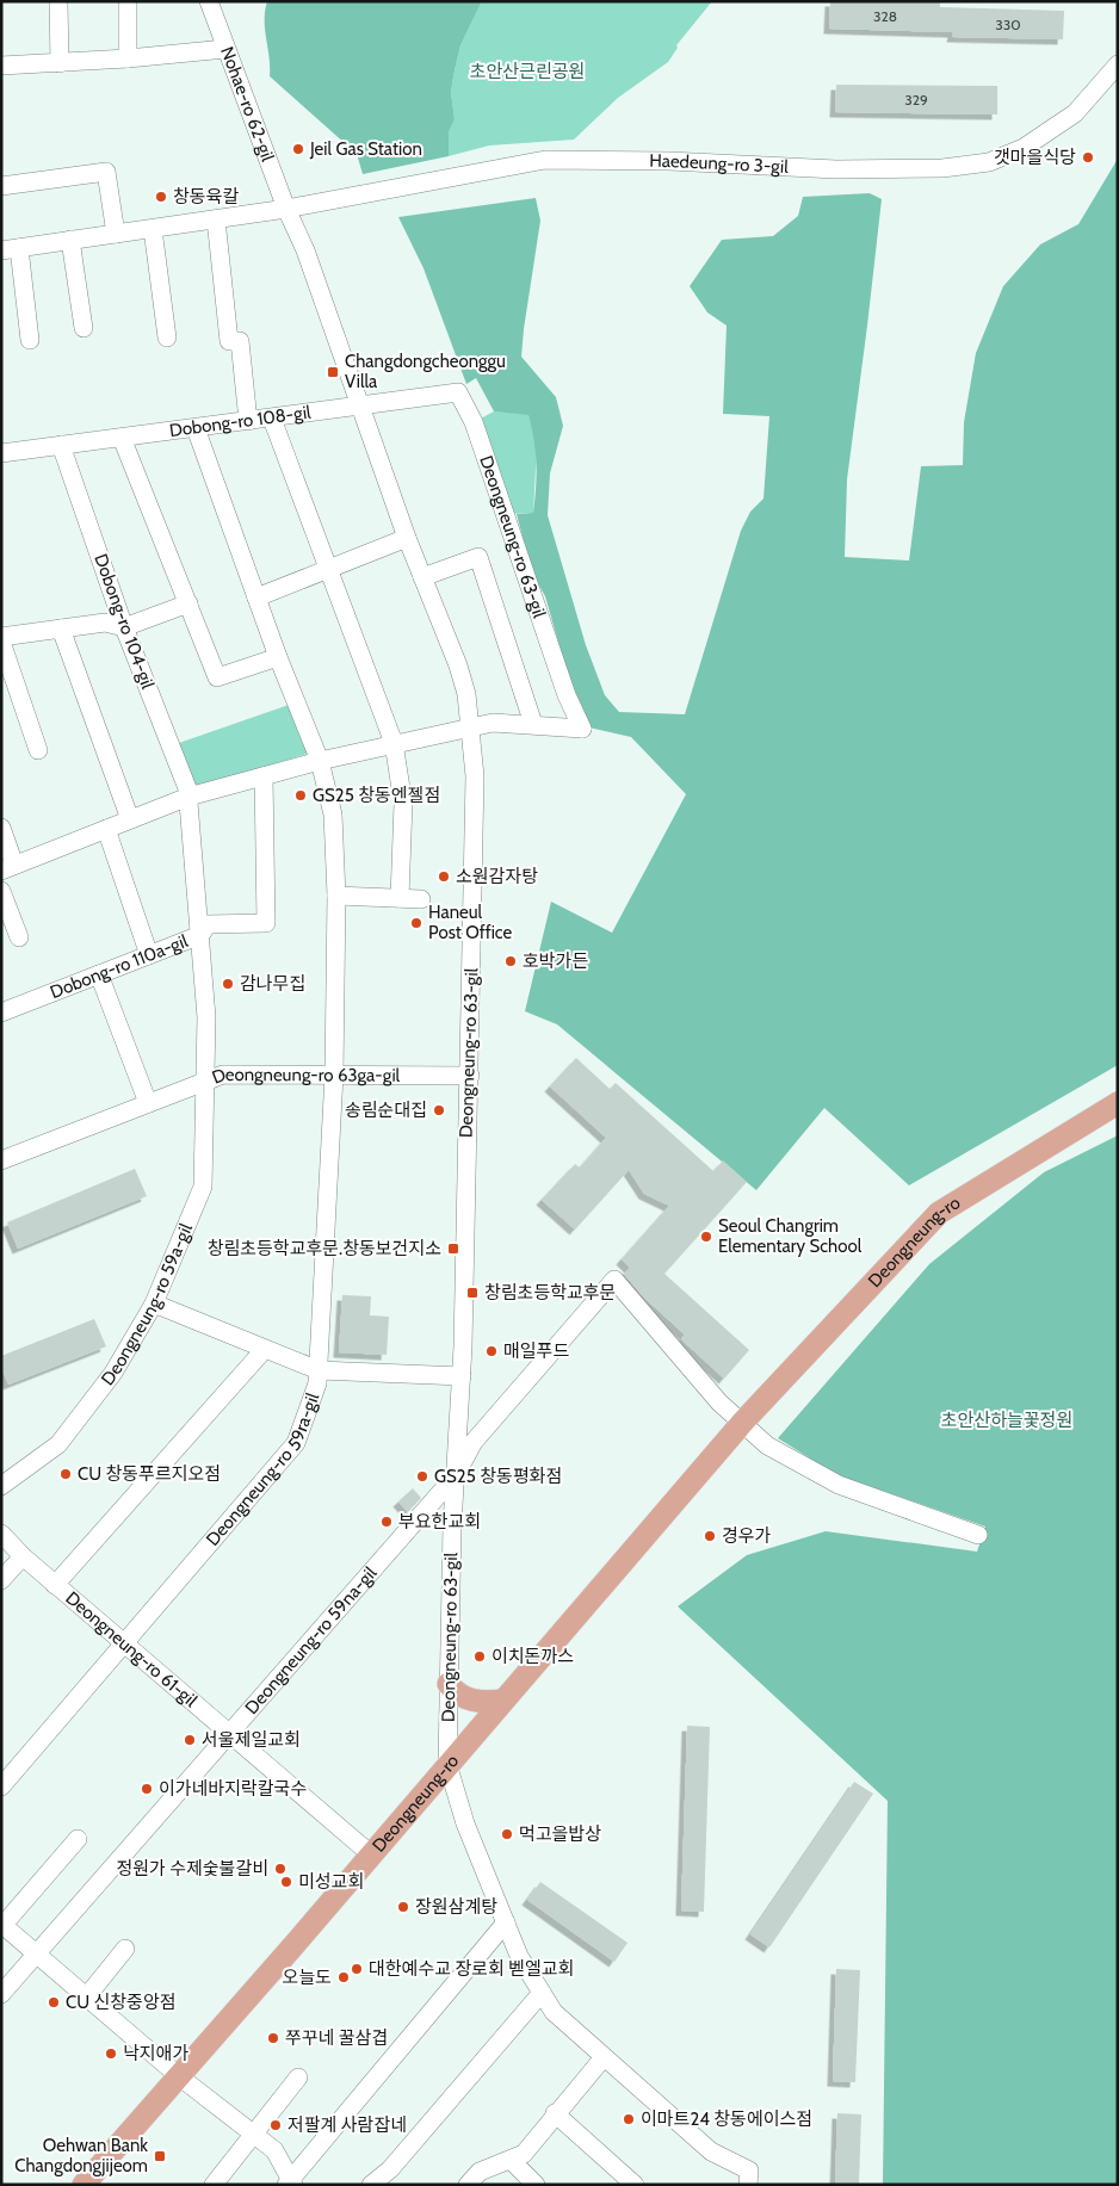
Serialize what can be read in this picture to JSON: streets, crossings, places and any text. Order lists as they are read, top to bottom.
{
  "streets": {
    "main road": ["Deongneung-ro"],
    "street": [
      "Nohae-ro 62-gil",
      "Haedeung-ro 3-gil",
      "Dobong-ro 108-gil",
      "Deongneung-ro 63-gil",
      "Dobong-ro 104-gil",
      "Dobong-ro 110a-gil",
      "Deongneung-ro 63ga-gil",
      "Deongneung-ro 59a-gil",
      "Deongneung-ro 59ra-gil",
      "Deongneung-ro 59na-gil",
      "Deongneung-ro 61-gil"
    ]
  },
  "crossings": [
    ["Nohae-ro 62-gil", "Haedeung-ro 3-gil"],
    ["Nohae-ro 62-gil", "Deongneung-ro 63-gil"],
    ["Haedeung-ro 3-gil", "Deongneung-ro 63-gil"],
    ["Dobong-ro 108-gil", "Deongneung-ro 63-gil"],
    ["Dobong-ro 108-gil", "Dobong-ro 104-gil"],
    ["Deongneung-ro 63-gil", "Deongneung-ro 63ga-gil"],
    ["Deongneung-ro 63-gil", "Deongneung-ro"],
    ["Deongneung-ro 63-gil", "Deongneung-ro 59na-gil"],
    ["Dobong-ro 104-gil", "Dobong-ro 110a-gil"],
    ["Dobong-ro 104-gil", "Deongneung-ro 63ga-gil"],
    ["Dobong-ro 104-gil", "Deongneung-ro 59a-gil"],
    ["Deongneung-ro 63ga-gil", "Deongneung-ro 59a-gil"],
    ["Deongneung-ro 63ga-gil", "Deongneung-ro 59ra-gil"],
    ["Deongneung-ro", "Deongneung-ro 61-gil"],
    ["Deongneung-ro 59ra-gil", "Deongneung-ro 61-gil"],
    ["Deongneung-ro 59na-gil", "Deongneung-ro 61-gil"]
  ],
  "parks": ["초안산근린공원", "초안산하늘꽃정원"],
  "places": {
    "other": [
      "Jeil Gas Station",
      "갯마을식당",
      "창동육칼",
      "GS25 창동엔젤점",
      "소원감자탕",
      "Haneul Post Office",
      "호박가든",
      "감나무집",
      "송림순대집",
      "Seoul Changrim Elementary School",
      "매일푸드",
      "CU 창동푸르지오점",
      "GS25 창동평화점",
      "부요한교회",
      "경우가",
      "이치돈까스",
      "서울제일교회",
      "이가네바지락칼국수",
      "먹고을밥상",
      "정원가 수제숯불갈비",
      "미성교회",
      "장원삼계탕",
      "대한예수교 장로회 벧엘교회",
      "오늘도",
      "CU 신창중앙점",
      "쭈꾸네 꿀삼겹",
      "낙지애가",
      "이마트24 창동에이스점",
      "저팔계 사람잡네"
    ],
    "transit": [
      "Changdongcheonggu Villa",
      "창림초등학교후문.창동보건지소",
      "창림초등학교후문",
      "Oehwan Bank Changdongjijeom"
    ]
  },
  "house_numbers": ["328", "330", "329"]
}
